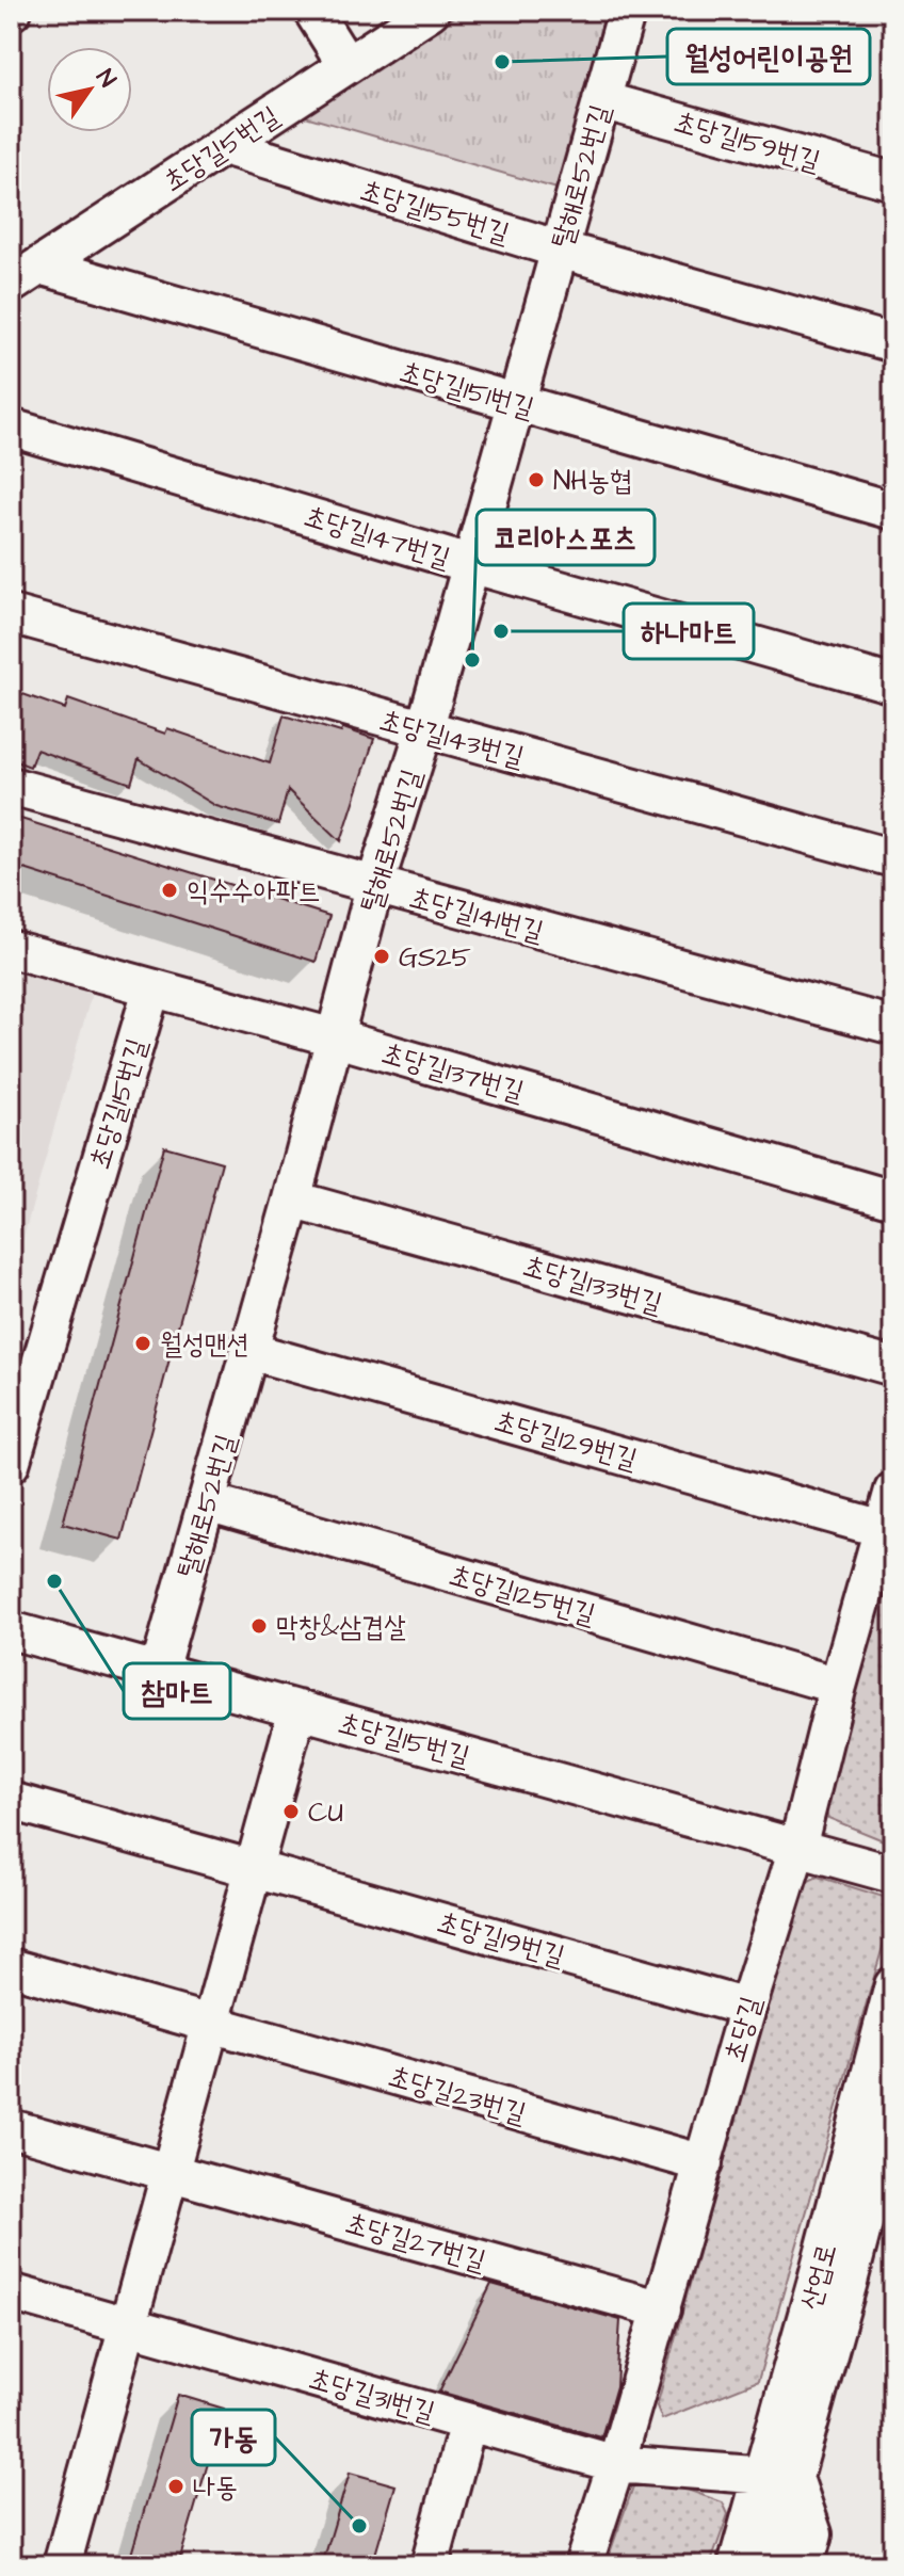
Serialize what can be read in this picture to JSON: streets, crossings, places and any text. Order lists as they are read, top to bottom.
{
  "streets": {
    "street": [
      "초당길159번길",
      "초당길5번길",
      "탈해로52번길",
      "초당길155번길",
      "초당길151번길",
      "초당길147번길",
      "초당길143번길",
      "초당길141번길",
      "초당길137번길",
      "초당길15번길",
      "초당길133번길",
      "초당길129번길",
      "초당길125번길",
      "초당길19번길",
      "초당길",
      "초당길23번길",
      "초당길27번길",
      "산업로",
      "초당길31번길"
    ]
  },
  "crossings": [
    ["초당길159번길", "탈해로52번길"],
    ["초당길5번길", "초당길155번길"],
    ["초당길5번길", "초당길151번길"],
    ["탈해로52번길", "초당길155번길"],
    ["탈해로52번길", "초당길151번길"],
    ["탈해로52번길", "초당길147번길"],
    ["탈해로52번길", "초당길143번길"],
    ["탈해로52번길", "초당길141번길"],
    ["탈해로52번길", "초당길137번길"],
    ["탈해로52번길", "초당길15번길"],
    ["탈해로52번길", "초당길133번길"],
    ["탈해로52번길", "초당길129번길"],
    ["탈해로52번길", "초당길125번길"],
    ["초당길137번길", "초당길15번길"],
    ["초당길15번길", "초당길"],
    ["초당길129번길", "초당길"],
    ["초당길125번길", "초당길"],
    ["초당길19번길", "초당길"],
    ["초당길", "초당길23번길"],
    ["초당길", "초당길27번길"],
    ["초당길", "초당길31번길"],
    ["산업로", "초당길31번길"]
  ],
  "places": [
    "월성어린이공원",
    "NH농협",
    "하나마트",
    "코리아스포츠",
    "익수수아파트",
    "GS25",
    "월성맨션",
    "참마트",
    "막창&삼겹살",
    "CU",
    "나동",
    "가동"
  ],
  "north": "top right"
}
